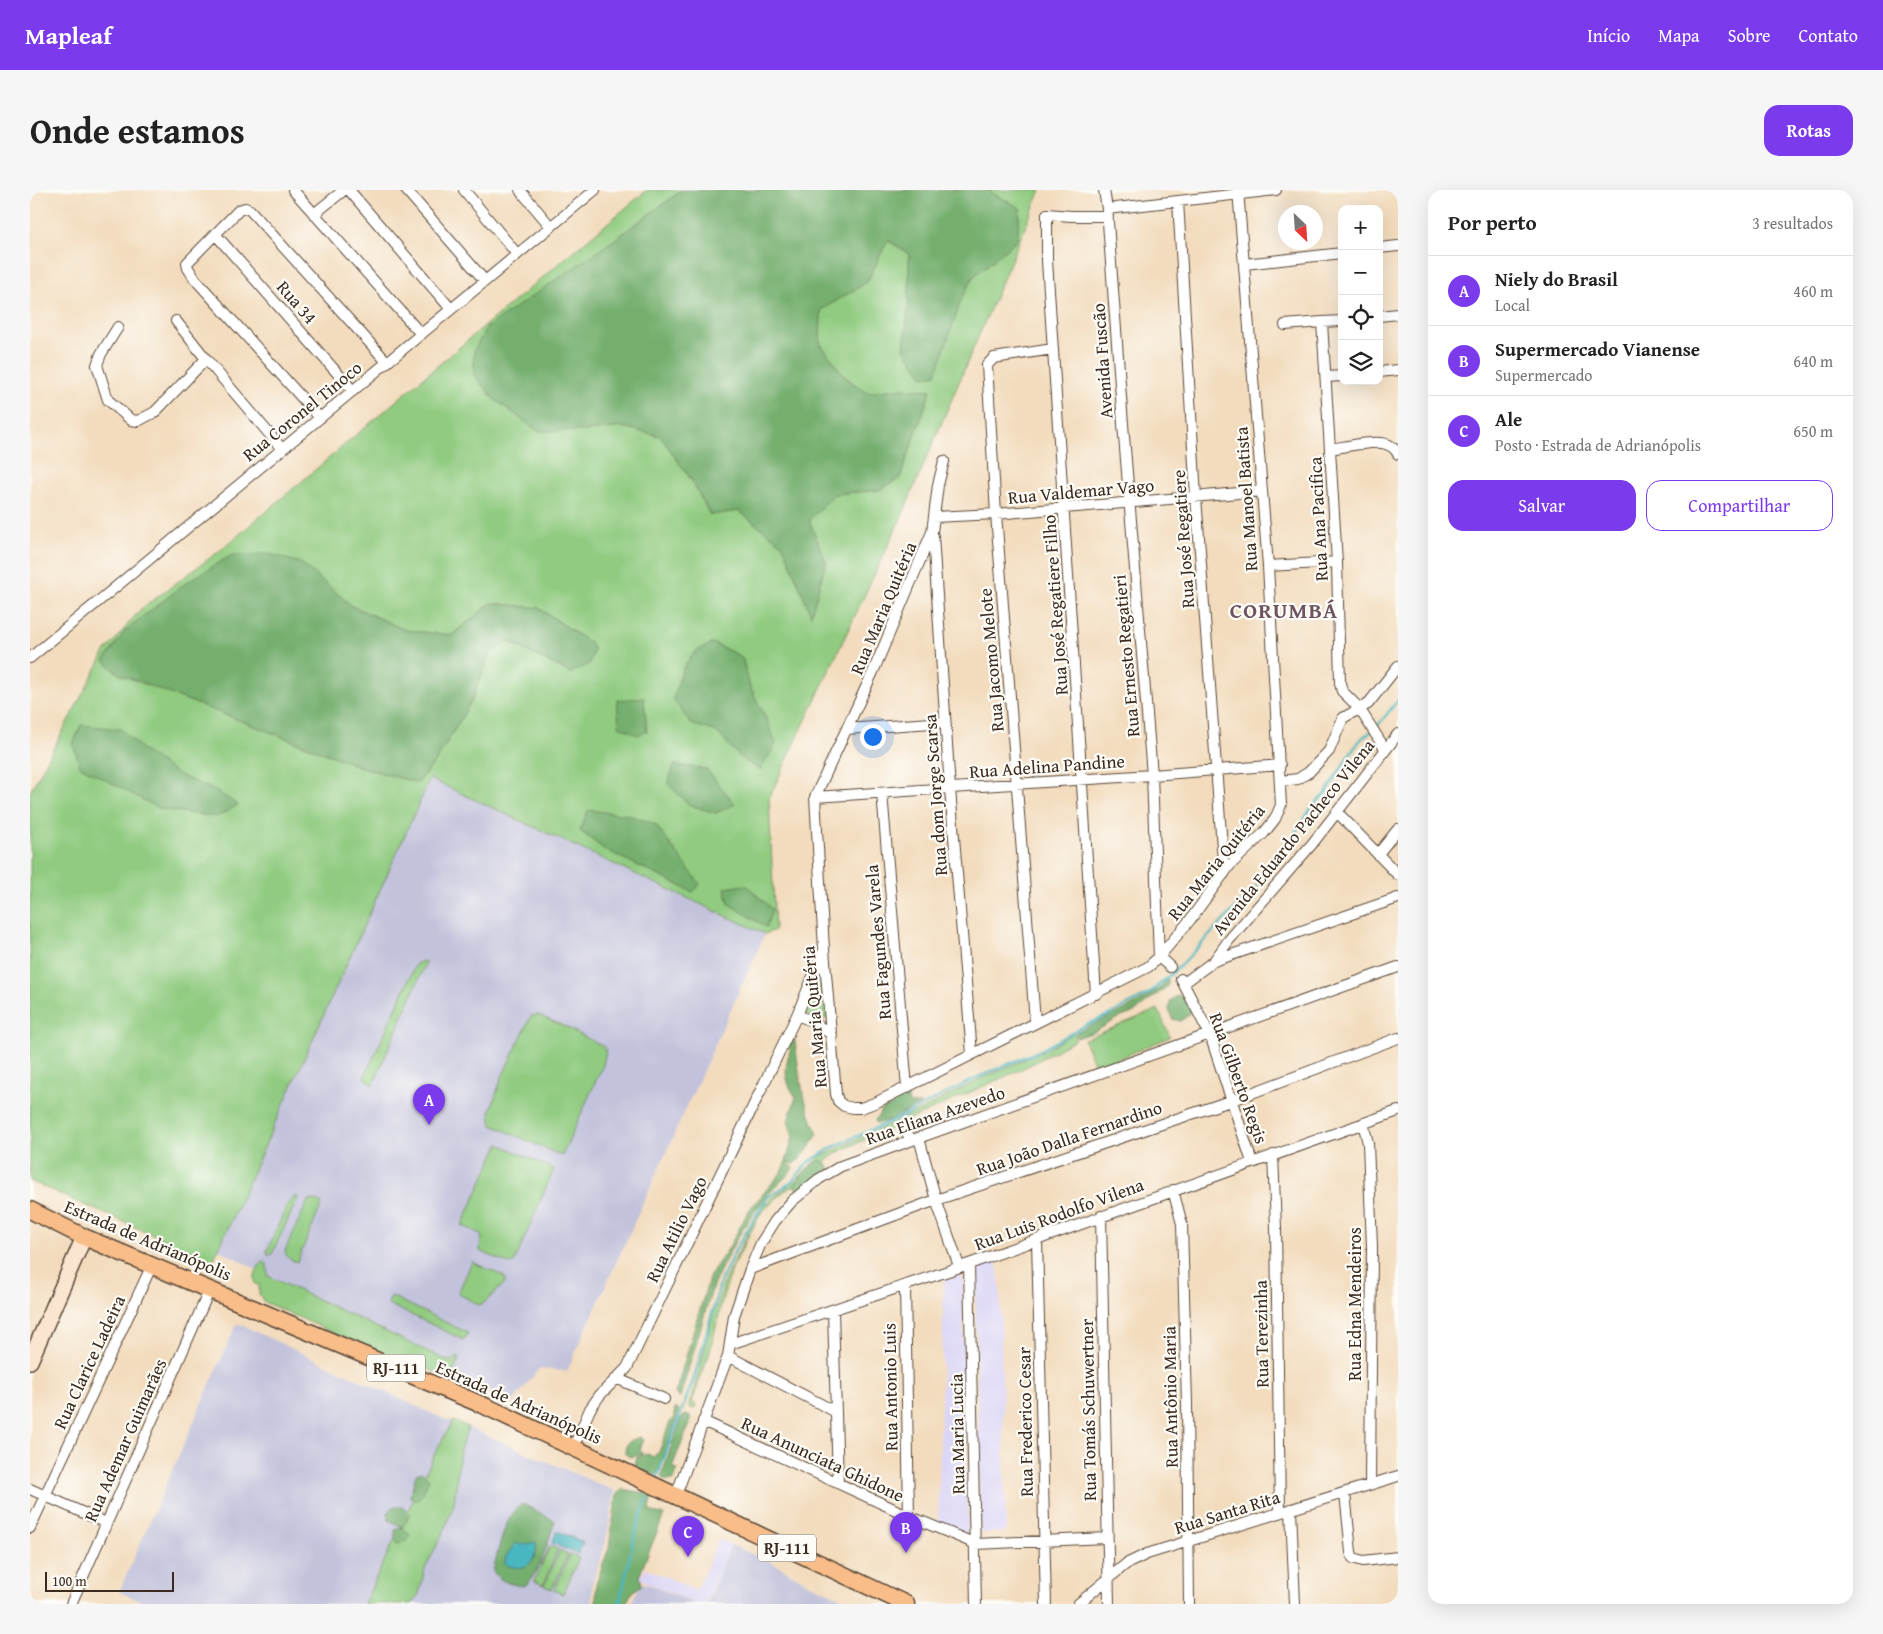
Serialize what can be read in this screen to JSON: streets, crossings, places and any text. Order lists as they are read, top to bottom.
{
  "streets": {
    "main road": ["Estrada de Adrianópolis", "RJ-111"],
    "street": [
      "Rua 34",
      "Avenida Fuscão",
      "Rua Coronel Tinoco",
      "Rua Valdemar Vago",
      "Rua Manoel Batista",
      "Rua Ana Pacifica",
      "Rua José Regatiere",
      "Rua José Regatiere Filho",
      "Rua Maria Quitéria",
      "Rua Ernesto Regatieri",
      "Rua Jacomo Melote",
      "Rua Adelina Pandine",
      "Rua dom Jorge Scarsa",
      "Avenida Eduardo Pacheco Vilena",
      "Rua Fagundes Varela",
      "Rua Gilberto Regis",
      "Rua Eliana Azevedo",
      "Rua João Dalla Fernardino",
      "Rua Luis Rodolfo Vilena",
      "Rua Atilio Vago",
      "Rua Edna Mendeiros",
      "Rua Terezinha",
      "Rua Clarice Ladeira",
      "Rua Antonio Luis",
      "Rua Antônio Maria",
      "Rua Tomás Schuwertner",
      "Rua Frederico Cesar",
      "Rua Maria Lucia",
      "Rua Ademar Guimarães",
      "Rua Anunciata Ghidone",
      "Rua Santa Rita"
    ]
  },
  "crossings": [
    ["Rua 34", "Rua Coronel Tinoco"],
    ["Avenida Fuscão", "Rua Valdemar Vago"],
    ["Avenida Fuscão", "Rua José Regatiere Filho"],
    ["Avenida Fuscão", "Rua Ernesto Regatieri"],
    ["Rua Valdemar Vago", "Rua Manoel Batista"],
    ["Rua Valdemar Vago", "Rua José Regatiere"],
    ["Rua Valdemar Vago", "Rua José Regatiere Filho"],
    ["Rua Valdemar Vago", "Rua Maria Quitéria"],
    ["Rua Valdemar Vago", "Rua Ernesto Regatieri"],
    ["Rua Valdemar Vago", "Rua Jacomo Melote"],
    ["Rua Manoel Batista", "Rua Maria Quitéria"],
    ["Rua Manoel Batista", "Rua Adelina Pandine"],
    ["Rua Ana Pacifica", "Avenida Eduardo Pacheco Vilena"],
    ["Rua José Regatiere", "Rua Maria Quitéria"],
    ["Rua José Regatiere", "Rua Adelina Pandine"],
    ["Rua José Regatiere Filho", "Rua Maria Quitéria"],
    ["Rua José Regatiere Filho", "Rua Jacomo Melote"],
    ["Rua José Regatiere Filho", "Rua Adelina Pandine"],
    ["Rua Maria Quitéria", "Rua Ernesto Regatieri"],
    ["Rua Maria Quitéria", "Rua Jacomo Melote"],
    ["Rua Maria Quitéria", "Rua Adelina Pandine"],
    ["Rua Maria Quitéria", "Rua dom Jorge Scarsa"],
    ["Rua Maria Quitéria", "Rua Fagundes Varela"],
    ["Rua Maria Quitéria", "Rua Atilio Vago"],
    ["Rua Ernesto Regatieri", "Rua Adelina Pandine"],
    ["Rua Jacomo Melote", "Rua Adelina Pandine"],
    ["Rua Adelina Pandine", "Rua dom Jorge Scarsa"],
    ["Rua Adelina Pandine", "Rua Fagundes Varela"],
    ["Avenida Eduardo Pacheco Vilena", "Rua Gilberto Regis"],
    ["Rua Gilberto Regis", "Rua Eliana Azevedo"],
    ["Rua Gilberto Regis", "Rua João Dalla Fernardino"],
    ["Rua Gilberto Regis", "Rua Luis Rodolfo Vilena"],
    ["Rua Eliana Azevedo", "Rua João Dalla Fernardino"],
    ["Rua Eliana Azevedo", "Rua Luis Rodolfo Vilena"],
    ["Rua Eliana Azevedo", "Estrada de Adrianópolis"],
    ["Rua Eliana Azevedo", "Rua Maria Lucia"],
    ["Rua Eliana Azevedo", "Rua Anunciata Ghidone"],
    ["Rua João Dalla Fernardino", "Rua Maria Lucia"],
    ["Rua Luis Rodolfo Vilena", "Rua Edna Mendeiros"],
    ["Rua Luis Rodolfo Vilena", "Rua Terezinha"],
    ["Rua Luis Rodolfo Vilena", "Rua Antonio Luis"],
    ["Rua Luis Rodolfo Vilena", "Rua Antônio Maria"],
    ["Rua Luis Rodolfo Vilena", "Rua Tomás Schuwertner"],
    ["Rua Luis Rodolfo Vilena", "Rua Frederico Cesar"],
    ["Rua Luis Rodolfo Vilena", "Rua Maria Lucia"],
    ["Rua Atilio Vago", "Estrada de Adrianópolis"],
    ["Estrada de Adrianópolis", "Rua Clarice Ladeira"],
    ["Estrada de Adrianópolis", "Rua Ademar Guimarães"],
    ["Rua Edna Mendeiros", "Rua Santa Rita"],
    ["Rua Terezinha", "Rua Santa Rita"],
    ["Rua Antonio Luis", "Rua Anunciata Ghidone"],
    ["Rua Antônio Maria", "Rua Santa Rita"],
    ["Rua Tomás Schuwertner", "Rua Anunciata Ghidone"],
    ["Rua Tomás Schuwertner", "Rua Santa Rita"],
    ["Rua Frederico Cesar", "Rua Anunciata Ghidone"],
    ["Rua Maria Lucia", "Rua Anunciata Ghidone"]
  ],
  "districts": ["CORUMBÁ"],
  "scale_bar": "100 m",
  "north": "bottom right",
  "page": {
    "header": "Mapleaf",
    "nav": [
      "Início",
      "Mapa",
      "Sobre",
      "Contato"
    ],
    "title": "Onde estamos",
    "buttons": [
      "Rotas",
      ["Salvar", "Compartilhar"]
    ],
    "heading": ["Por perto", "3 resultados"],
    "map_buttons": ["+", "−"],
    "list": [
      {
        "mark": "A",
        "name": "Niely do Brasil",
        "note": "Local",
        "value": "460 m"
      },
      {
        "mark": "B",
        "name": "Supermercado Vianense",
        "note": "Supermercado",
        "value": "640 m"
      },
      {
        "mark": "C",
        "name": "Ale",
        "note": "Posto · Estrada de Adrianópolis",
        "value": "650 m"
      }
    ],
    "pins": ["A", "B", "C"],
    "scale": "100 m"
  }
}
